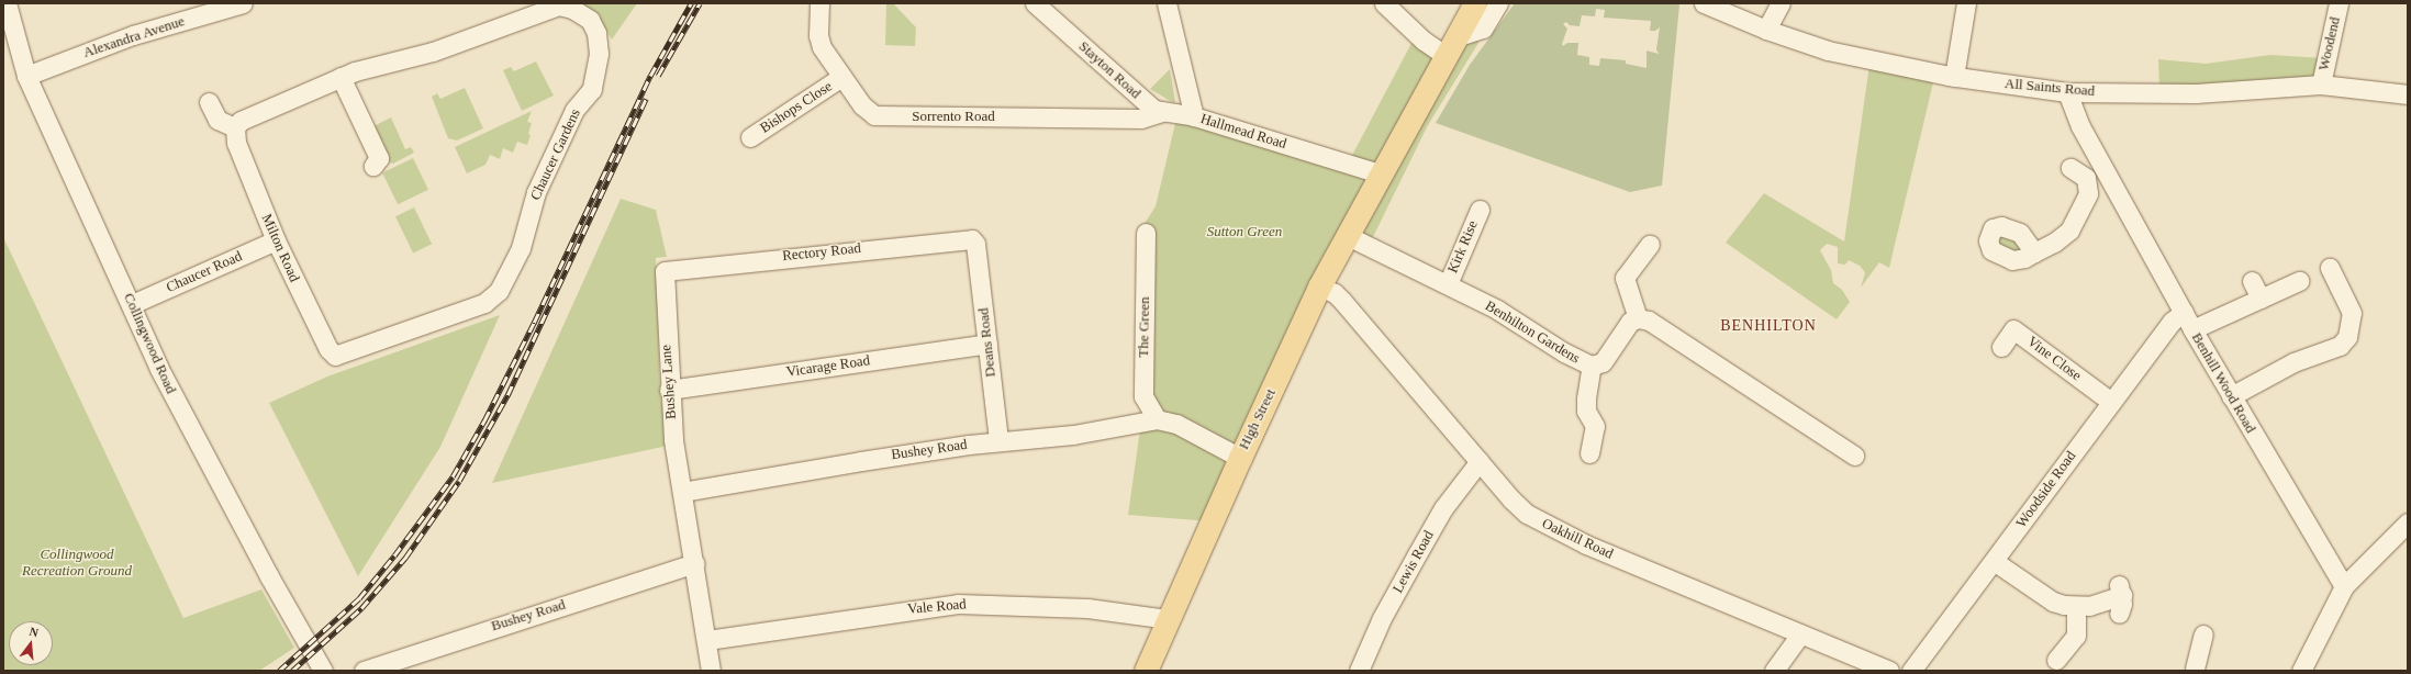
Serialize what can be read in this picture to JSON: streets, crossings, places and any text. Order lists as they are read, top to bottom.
{
  "streets": {
    "main road": ["High Street"],
    "street": [
      "Alexandra Avenue",
      "Woodend",
      "Stayton Road",
      "All Saints Road",
      "Bishops Close",
      "Sorrento Road",
      "Hallmead Road",
      "Chaucer Gardens",
      "Kirk Rise",
      "Milton Road",
      "Rectory Road",
      "Chaucer Road",
      "The Green",
      "Benhilton Gardens",
      "Deans Road",
      "Collingwood Road",
      "Vine Close",
      "Vicarage Road",
      "Bushey Lane",
      "Benhill Wood Road",
      "Bushey Road",
      "Woodside Road",
      "Oakhill Road",
      "Lewis Road",
      "Vale Road"
    ]
  },
  "crossings": [
    ["Alexandra Avenue", "Collingwood Road"],
    ["Woodend", "All Saints Road"],
    ["Stayton Road", "Sorrento Road"],
    ["Stayton Road", "Hallmead Road"],
    ["All Saints Road", "Benhill Wood Road"],
    ["Bishops Close", "Sorrento Road"],
    ["Hallmead Road", "High Street"],
    ["Chaucer Gardens", "Milton Road"],
    ["Kirk Rise", "Benhilton Gardens"],
    ["Milton Road", "Chaucer Road"],
    ["Rectory Road", "Deans Road"],
    ["Rectory Road", "Bushey Lane"],
    ["Chaucer Road", "Collingwood Road"],
    ["The Green", "Bushey Road"],
    ["Benhilton Gardens", "High Street"],
    ["Deans Road", "Vicarage Road"],
    ["Deans Road", "Bushey Road"],
    ["Vine Close", "Woodside Road"],
    ["Vicarage Road", "Bushey Lane"],
    ["Bushey Lane", "Bushey Road"],
    ["Benhill Wood Road", "Woodside Road"],
    ["High Street", "Bushey Road"],
    ["High Street", "Oakhill Road"],
    ["High Street", "Vale Road"],
    ["Oakhill Road", "Lewis Road"]
  ],
  "districts": ["BENHILTON"],
  "parks": ["Sutton Green", "Collingwood Recreation Ground"],
  "north": "top"
}
